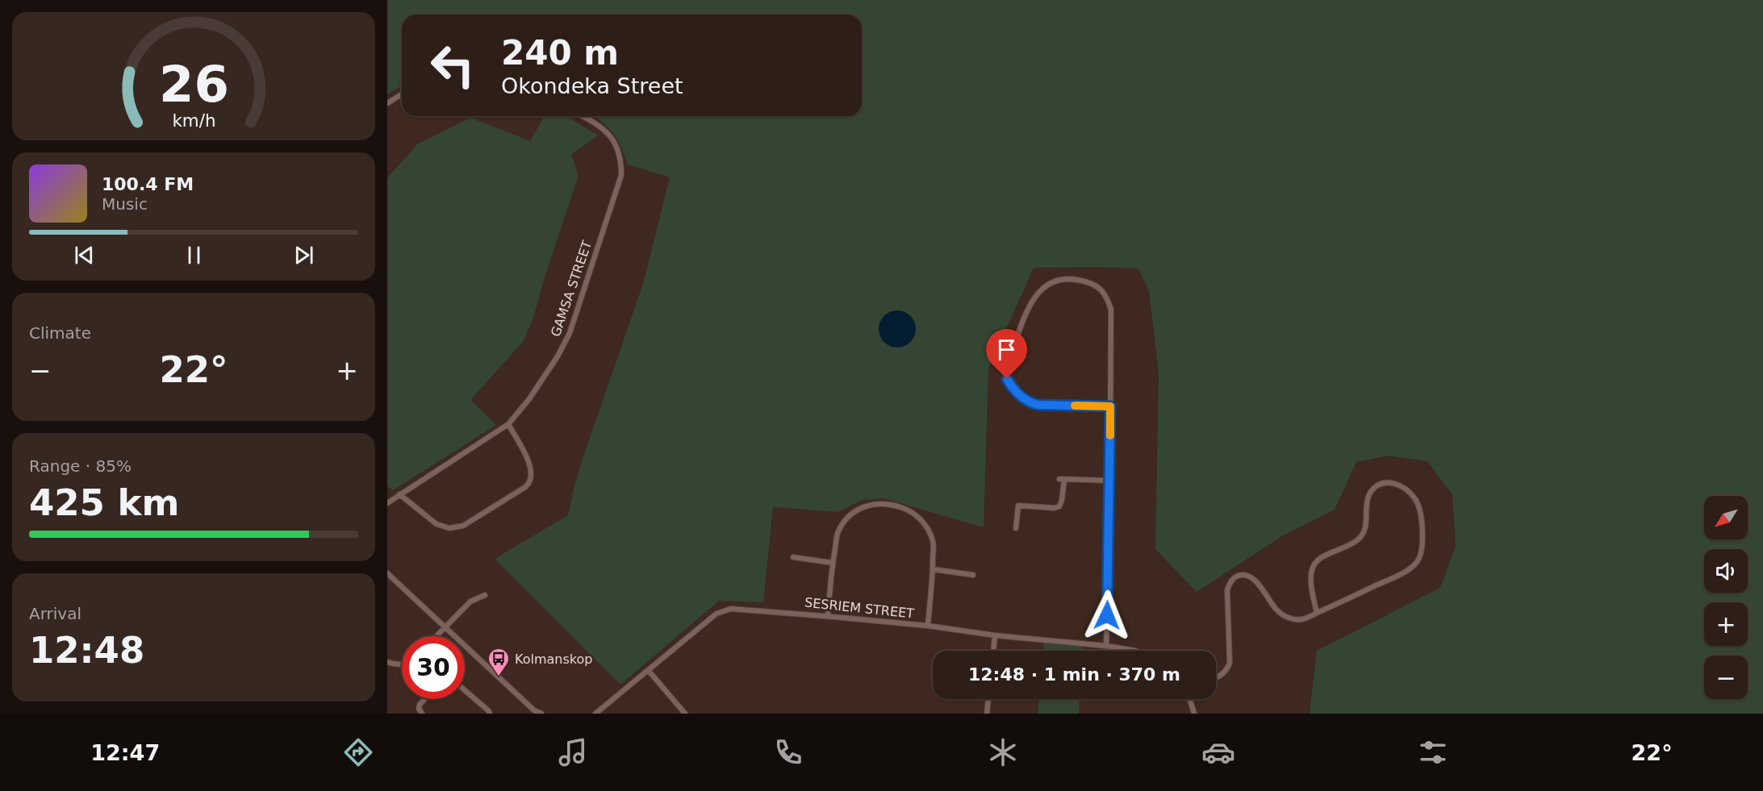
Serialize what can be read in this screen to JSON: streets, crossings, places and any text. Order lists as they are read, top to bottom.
{
  "streets": {
    "street": ["GAMSA STREET", "SESRIEM STREET"]
  },
  "places": {
    "bus stop": ["Kolmanskop"]
  },
  "north": "bottom left",
  "page": {
    "turn": ["240 m", "Okondeka Street"],
    "song": ["100.4 FM", "Music"],
    "tile": [
      "Climate",
      ["Range · 85%", "425 km"],
      ["Arrival", "12:48"]
    ],
    "heat": ["−", "22°", "+"],
    "map_buttons": ["+", "−"],
    "limit": "30",
    "trip": "12:48 · 1 min · 370 m",
    "tabs": ["12:47", "22°"],
    "gauge": ["26", "km/h"]
  }
}
